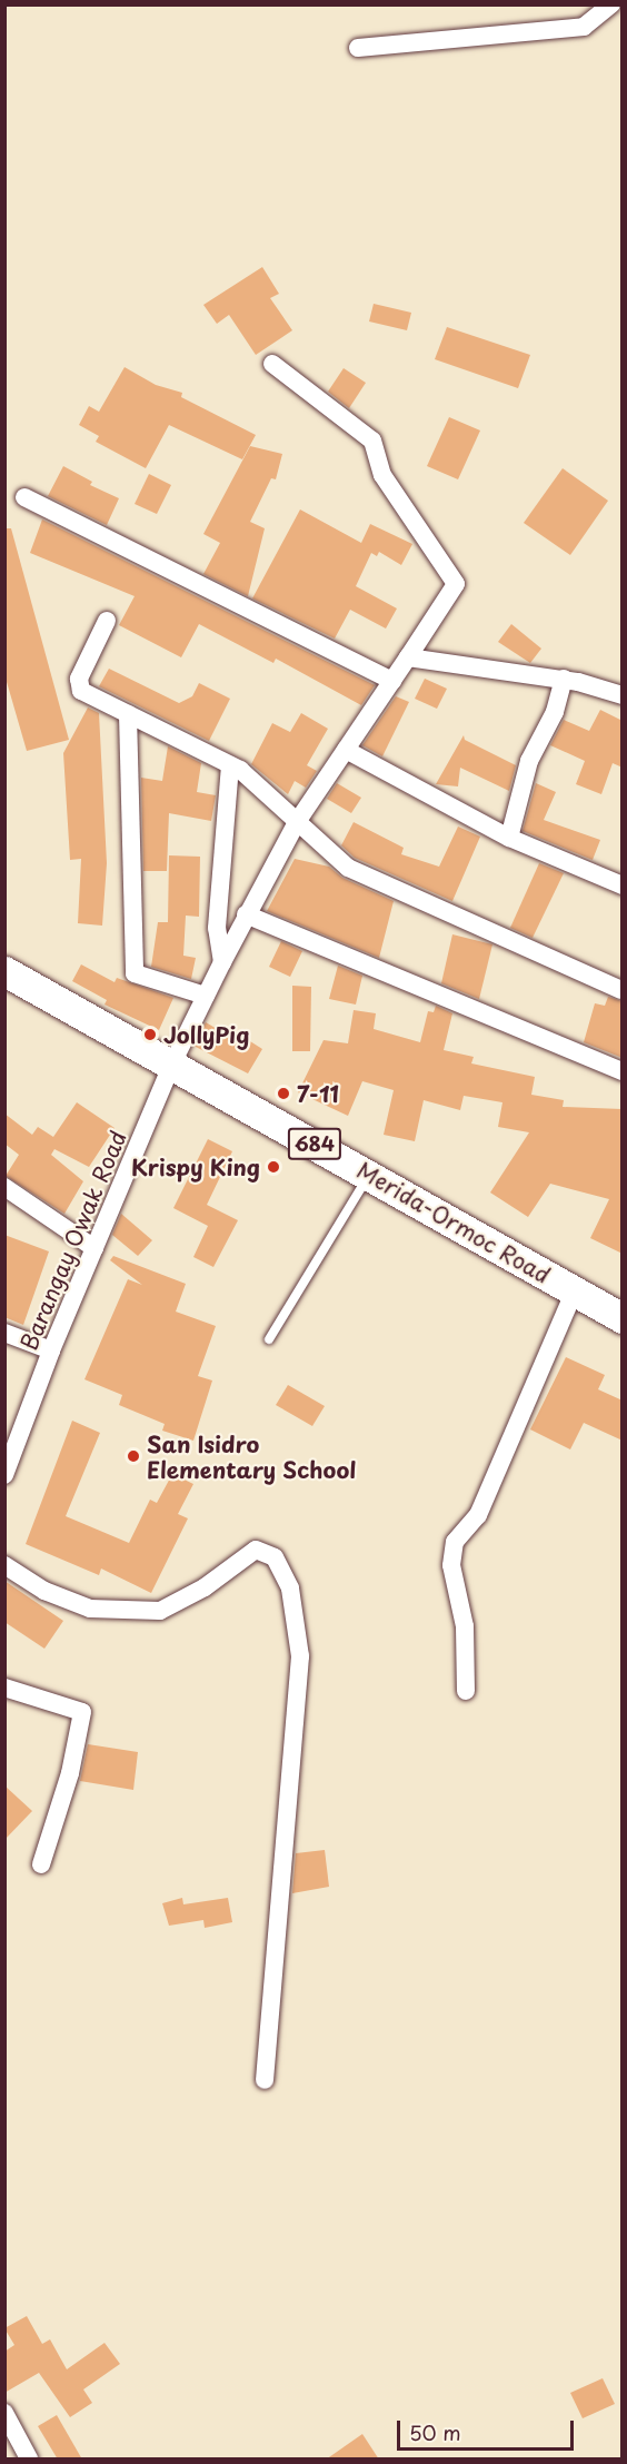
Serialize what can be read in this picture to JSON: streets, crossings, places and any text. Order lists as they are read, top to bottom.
{
  "streets": {
    "highway": ["684", "Merida-Ormoc Road"],
    "street": ["Barangay Owak Road"]
  },
  "crossings": [
    ["Merida-Ormoc Road", "Barangay Owak Road"]
  ],
  "places": [
    "JollyPig",
    "7-11",
    "Krispy King",
    "San Isidro Elementary School"
  ],
  "scale_bar": "50 m"
}
